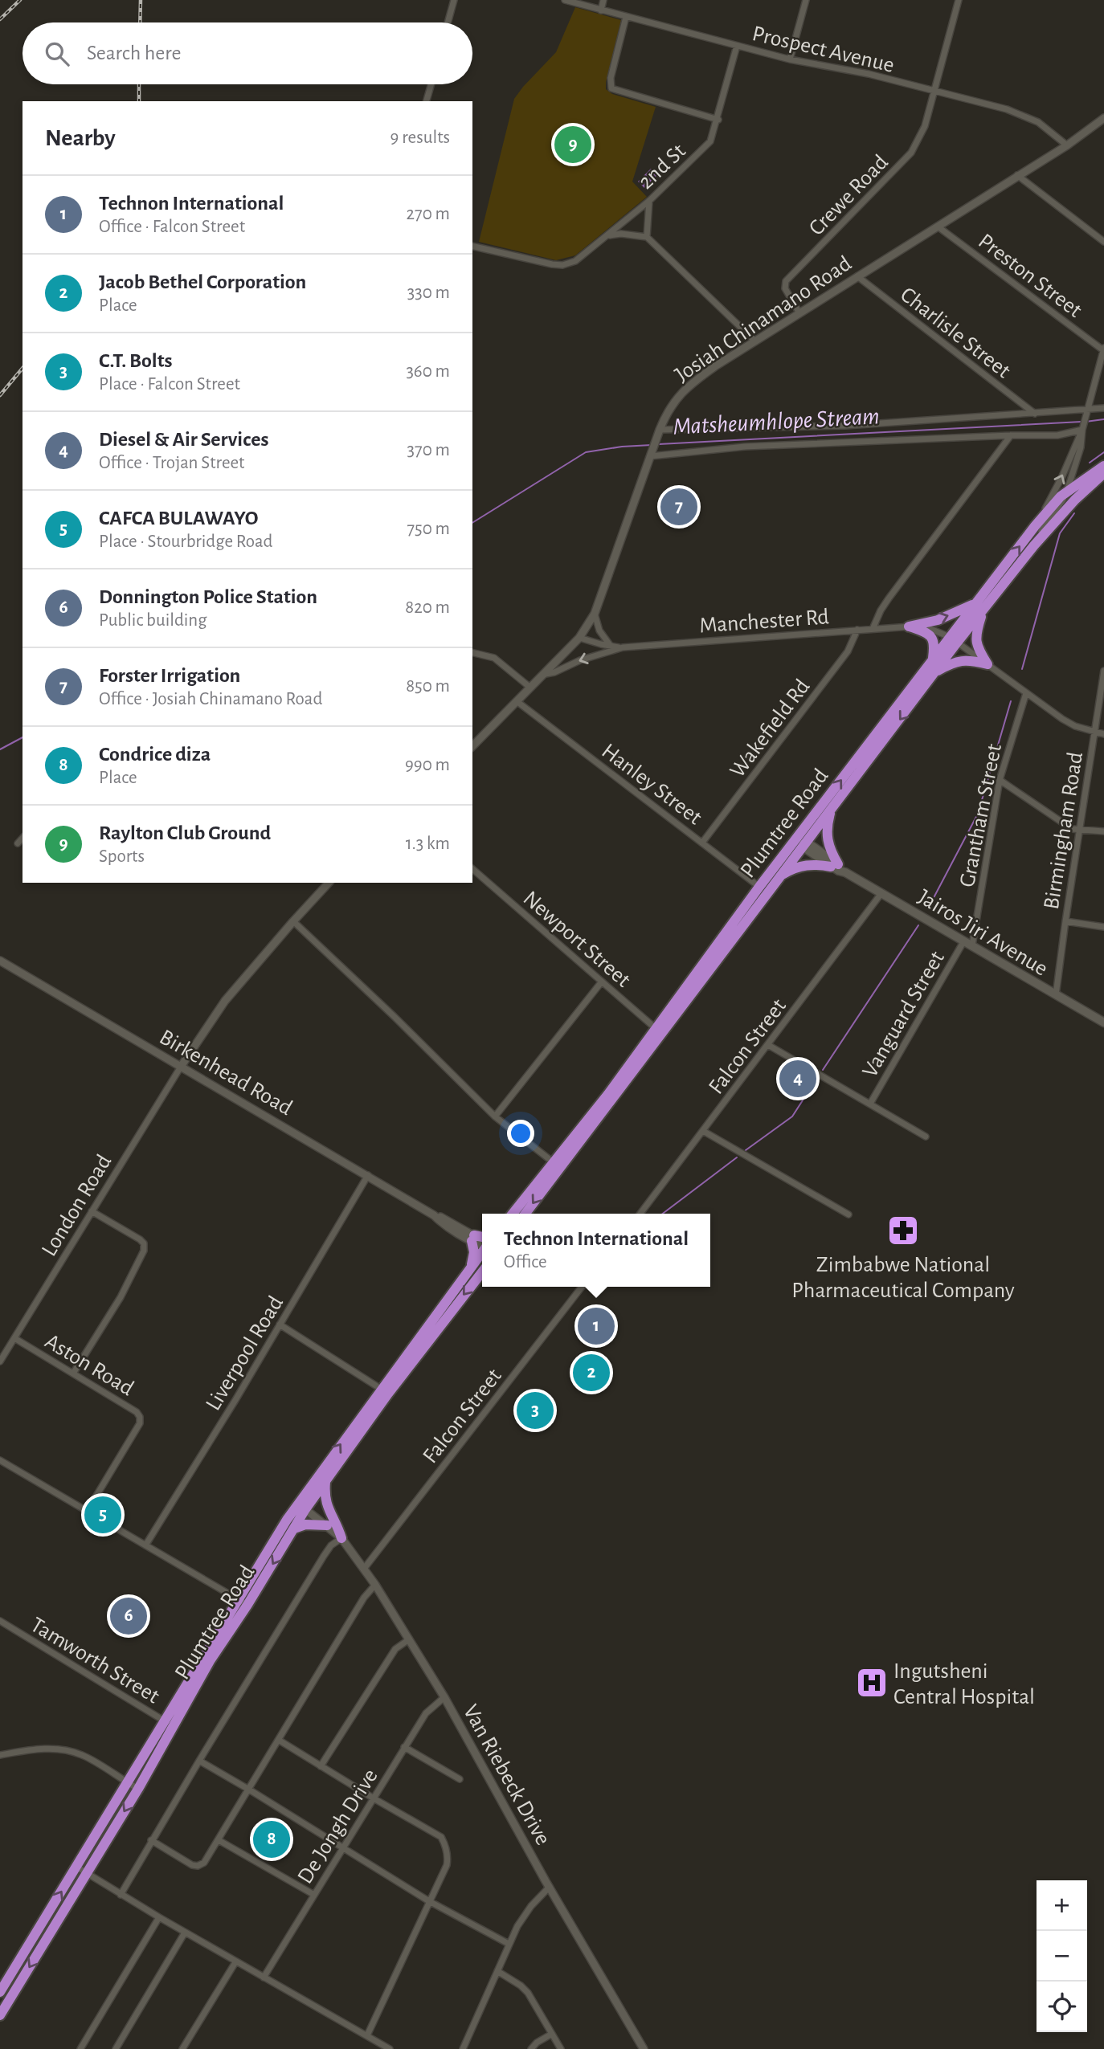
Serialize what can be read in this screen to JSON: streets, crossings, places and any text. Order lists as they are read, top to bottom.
{
  "streets": {
    "highway": ["Plumtree Road"],
    "main road": ["Jairos Jiri Avenue"],
    "street": [
      "Prospect Avenue",
      "2nd St",
      "Crewe Road",
      "Preston Street",
      "Josiah Chinamano Road",
      "Charlisle Street",
      "Manchester Rd",
      "Wakefield Rd",
      "Hanley Street",
      "Grantham Street",
      "Birmingham Road",
      "Newport Street",
      "Vanguard Street",
      "Falcon Street",
      "Birkenhead Road",
      "London Road",
      "Liverpool Road",
      "Aston Road",
      "Tamworth Street",
      "Van Riebeck Drive",
      "De Jongh Drive"
    ]
  },
  "crossings": [
    ["Prospect Avenue", "2nd St"],
    ["Prospect Avenue", "Crewe Road"],
    ["Prospect Avenue", "Josiah Chinamano Road"],
    ["Crewe Road", "Josiah Chinamano Road"],
    ["Preston Street", "Josiah Chinamano Road"],
    ["Josiah Chinamano Road", "Charlisle Street"],
    ["Josiah Chinamano Road", "Hanley Street"],
    ["Manchester Rd", "Wakefield Rd"],
    ["Manchester Rd", "Grantham Street"],
    ["Manchester Rd", "Plumtree Road"],
    ["Manchester Rd", "Birmingham Road"],
    ["Wakefield Rd", "Hanley Street"],
    ["Hanley Street", "Plumtree Road"],
    ["Grantham Street", "Jairos Jiri Avenue"],
    ["Plumtree Road", "Jairos Jiri Avenue"],
    ["Plumtree Road", "Newport Street"],
    ["Plumtree Road", "Tamworth Street"],
    ["Plumtree Road", "Van Riebeck Drive"],
    ["Birmingham Road", "Jairos Jiri Avenue"],
    ["Jairos Jiri Avenue", "Vanguard Street"],
    ["Jairos Jiri Avenue", "Falcon Street"],
    ["Falcon Street", "Van Riebeck Drive"],
    ["Birkenhead Road", "London Road"],
    ["Birkenhead Road", "Liverpool Road"],
    ["London Road", "Aston Road"],
    ["Van Riebeck Drive", "De Jongh Drive"]
  ],
  "water": ["Matsheumhlope Stream"],
  "places": {
    "pharmacy": ["Zimbabwe National Pharmaceutical Company"],
    "hospital": ["Ingutsheni Central Hospital"]
  },
  "page": {
    "search": "Search here",
    "heading": ["Nearby", "9 results"],
    "pins": [
      "9",
      "7",
      "4",
      "1",
      "2",
      "3",
      "5",
      "6",
      "8"
    ],
    "list": [
      {
        "mark": "1",
        "name": "Technon International",
        "note": "Office · Falcon Street",
        "value": "270 m"
      },
      {
        "mark": "2",
        "name": "Jacob Bethel Corporation",
        "note": "Place",
        "value": "330 m"
      },
      {
        "mark": "3",
        "name": "C.T. Bolts",
        "note": "Place · Falcon Street",
        "value": "360 m"
      },
      {
        "mark": "4",
        "name": "Diesel & Air Services",
        "note": "Office · Trojan Street",
        "value": "370 m"
      },
      {
        "mark": "5",
        "name": "CAFCA BULAWAYO",
        "note": "Place · Stourbridge Road",
        "value": "750 m"
      },
      {
        "mark": "6",
        "name": "Donnington Police Station",
        "note": "Public building",
        "value": "820 m"
      },
      {
        "mark": "7",
        "name": "Forster Irrigation",
        "note": "Office · Josiah Chinamano Road",
        "value": "850 m"
      },
      {
        "mark": "8",
        "name": "Condrice diza",
        "note": "Place",
        "value": "990 m"
      },
      {
        "mark": "9",
        "name": "Raylton Club Ground",
        "note": "Sports",
        "value": "1.3 km"
      }
    ],
    "popup": ["Technon International", "Office"],
    "map_buttons": ["+", "−"]
  }
}
